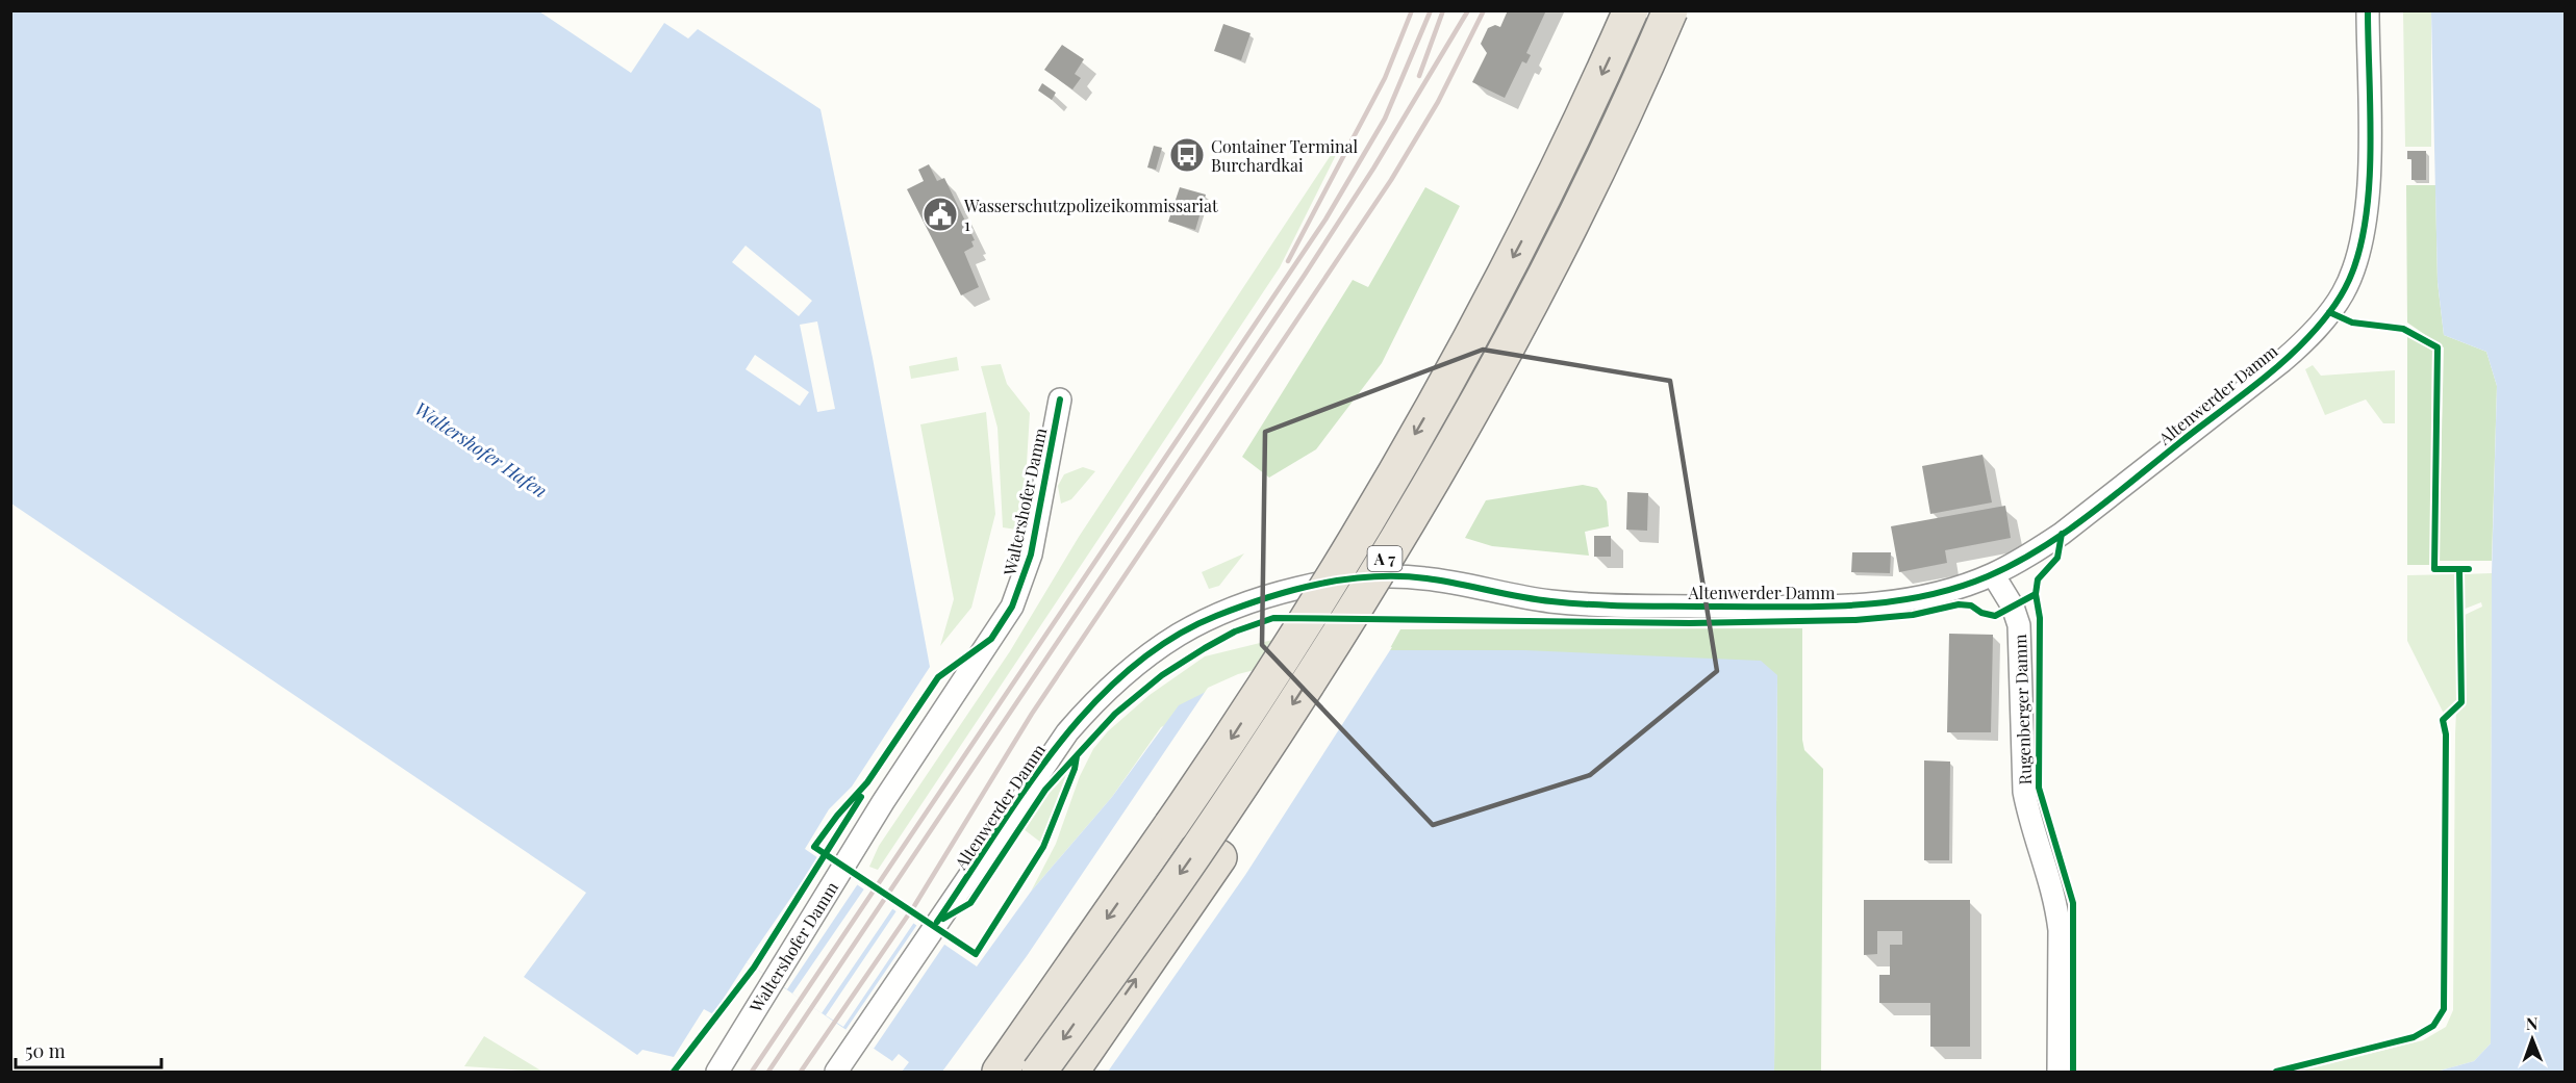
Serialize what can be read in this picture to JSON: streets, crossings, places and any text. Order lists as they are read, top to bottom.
{
  "streets": {
    "highway": ["A 7"],
    "street": ["Altenwerder Damm", "Waltershofer Damm", "Rugenberger Damm"]
  },
  "crossings": [
    ["Altenwerder Damm", "Rugenberger Damm"]
  ],
  "water": ["Waltershofer Hafen"],
  "places": {
    "bus stop": ["Container Terminal Burchardkai"],
    "public building": ["Wasserschutzpolizeikommissariat 1"]
  },
  "scale_bar": "50 m",
  "north": "top"
}
